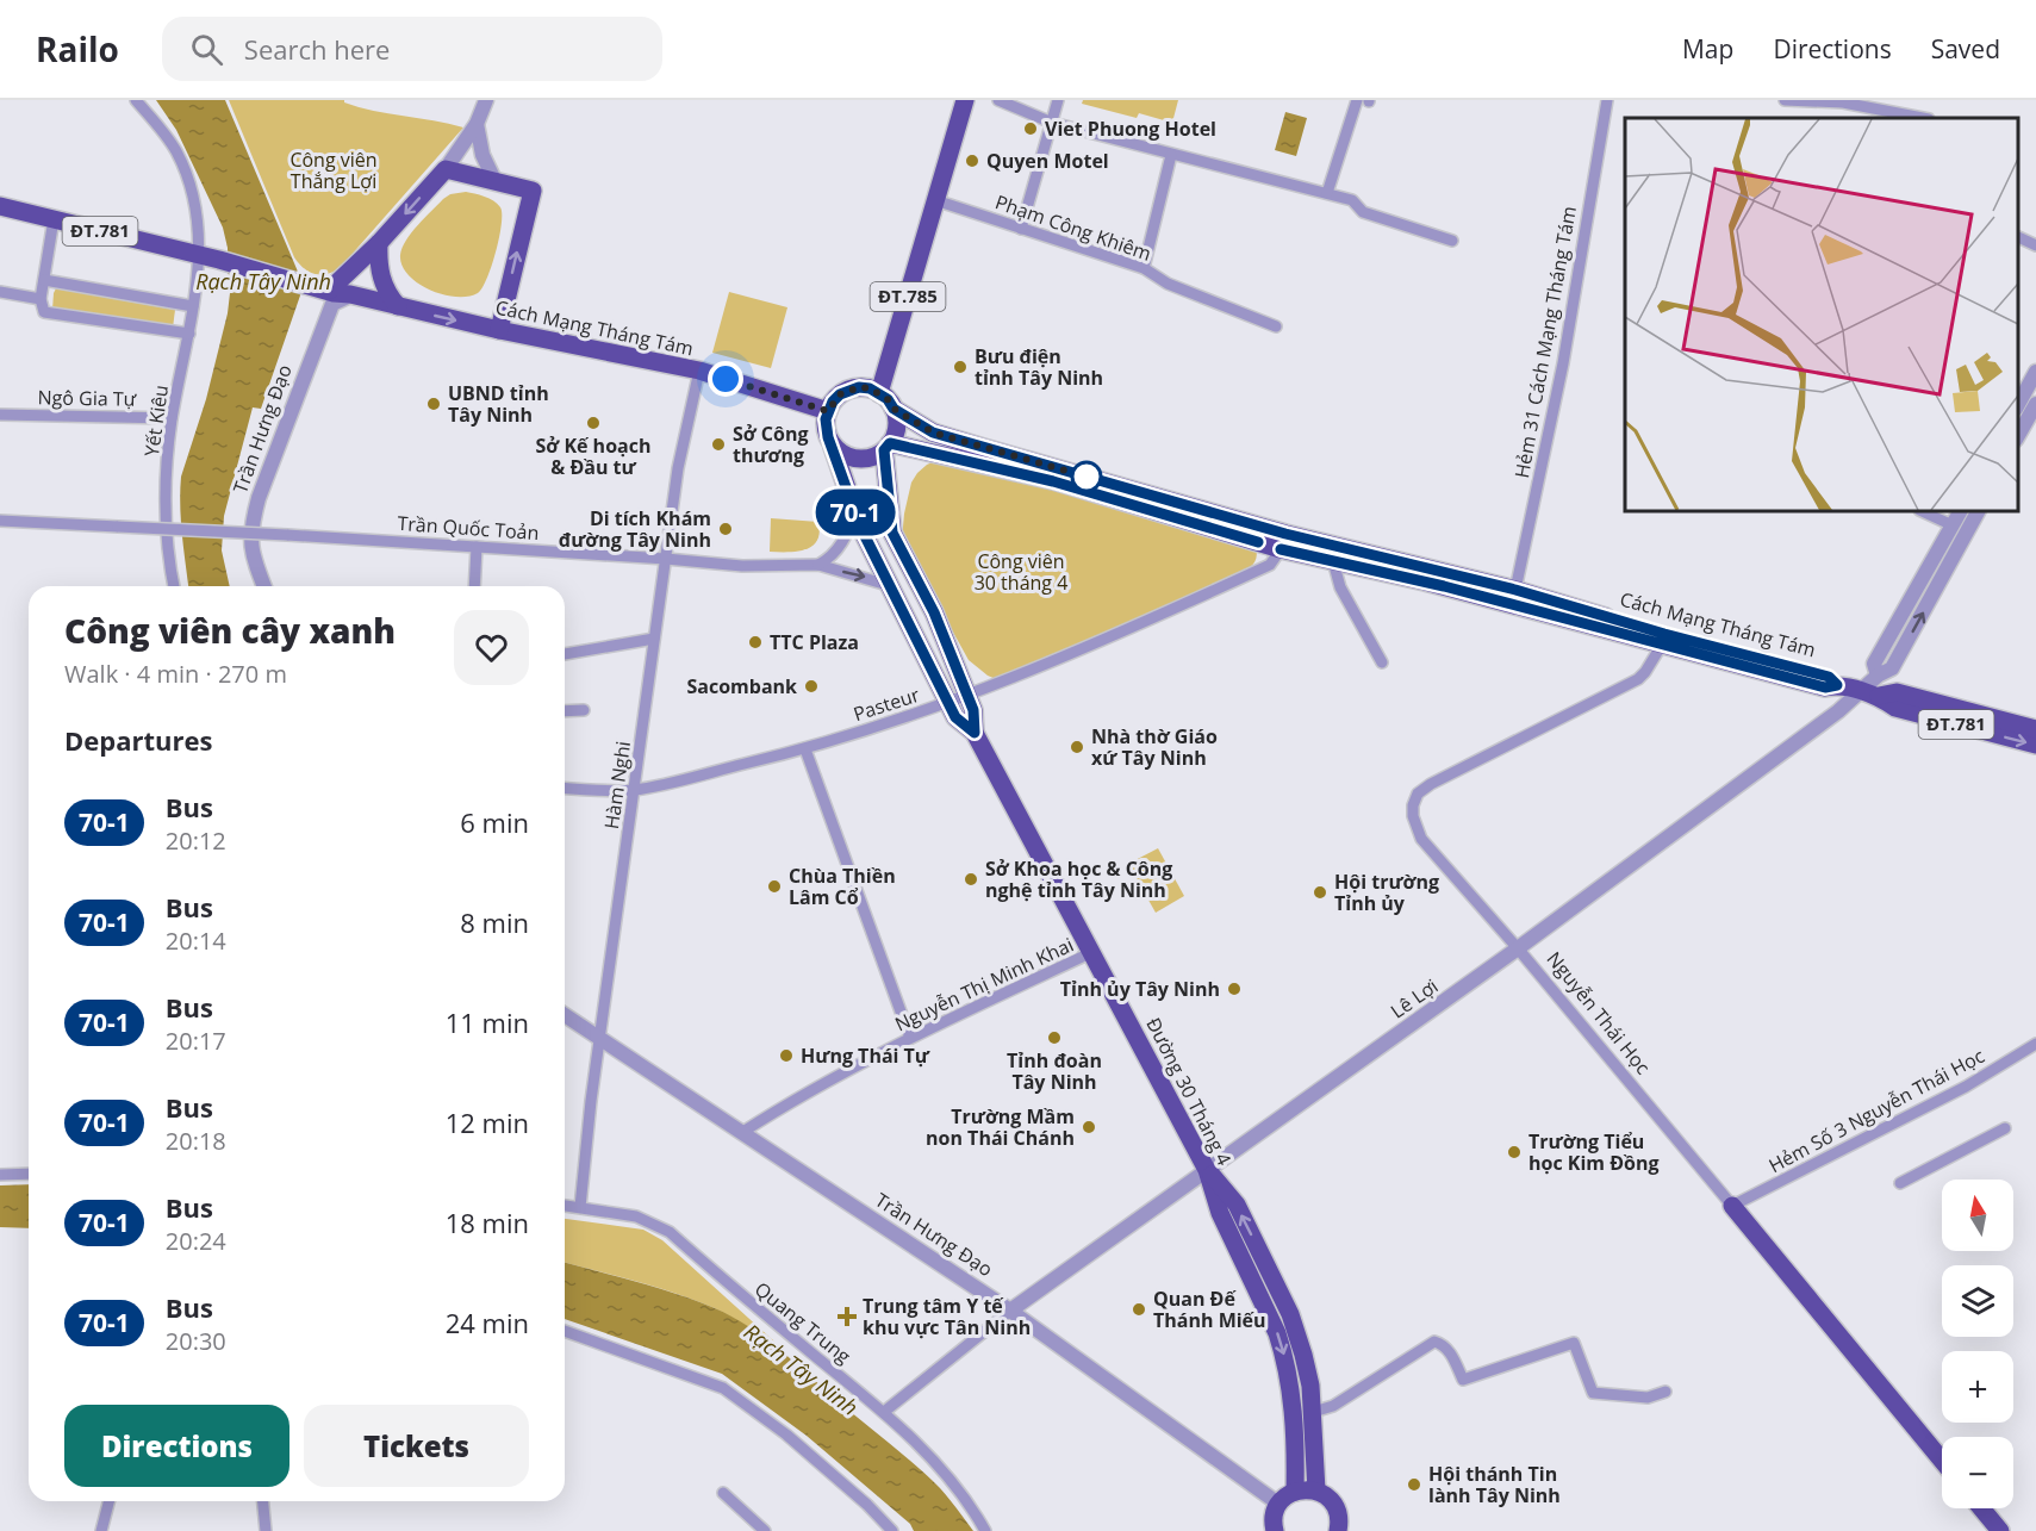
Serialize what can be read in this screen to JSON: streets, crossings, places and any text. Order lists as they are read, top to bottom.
{
  "streets": {
    "main road": [
      "ĐT.781",
      "ĐT.785",
      "Cách Mạng Tháng Tám",
      "Trần Hưng Đạo",
      "Nguyễn Thái Học",
      "Đường 30 Tháng 4"
    ],
    "street": [
      "Phạm Công Khiêm",
      "Hẻm 31 Cách Mạng Tháng Tám",
      "Ngô Gia Tự",
      "Yết Kiêu",
      "Trần Quốc Toản",
      "Pasteur",
      "Hàm Nghi",
      "Nguyễn Thị Minh Khai",
      "Lê Lợi",
      "Hẻm Số 3 Nguyễn Thái Học",
      "Quang Trung"
    ]
  },
  "crossings": [
    ["Phạm Công Khiêm", "ĐT.785"],
    ["ĐT.781", "Cách Mạng Tháng Tám"],
    ["ĐT.781", "Yết Kiêu"],
    ["ĐT.781", "Trần Hưng Đạo"],
    ["ĐT.785", "Cách Mạng Tháng Tám"],
    ["ĐT.785", "Đường 30 Tháng 4"],
    ["Cách Mạng Tháng Tám", "Hẻm 31 Cách Mạng Tháng Tám"],
    ["Cách Mạng Tháng Tám", "Trần Hưng Đạo"],
    ["Cách Mạng Tháng Tám", "Pasteur"],
    ["Cách Mạng Tháng Tám", "Hàm Nghi"],
    ["Cách Mạng Tháng Tám", "Lê Lợi"],
    ["Cách Mạng Tháng Tám", "Nguyễn Thái Học"],
    ["Cách Mạng Tháng Tám", "Đường 30 Tháng 4"],
    ["Ngô Gia Tự", "Yết Kiêu"],
    ["Trần Hưng Đạo", "Hàm Nghi"],
    ["Trần Hưng Đạo", "Nguyễn Thị Minh Khai"],
    ["Trần Hưng Đạo", "Lê Lợi"],
    ["Trần Quốc Toản", "Hàm Nghi"],
    ["Trần Quốc Toản", "Đường 30 Tháng 4"],
    ["Pasteur", "Hàm Nghi"],
    ["Pasteur", "Đường 30 Tháng 4"],
    ["Hàm Nghi", "Quang Trung"],
    ["Nguyễn Thị Minh Khai", "Đường 30 Tháng 4"],
    ["Lê Lợi", "Nguyễn Thái Học"],
    ["Lê Lợi", "Đường 30 Tháng 4"],
    ["Nguyễn Thái Học", "Hẻm Số 3 Nguyễn Thái Học"]
  ],
  "water": ["Rạch Tây Ninh"],
  "parks": ["Công viên Thắng Lợi", "Công viên 30 tháng 4"],
  "places": {
    "other": [
      "Viet Phuong Hotel",
      "Quyen Motel",
      "Bưu điện tỉnh Tây Ninh",
      "UBND tỉnh Tây Ninh",
      "Sở Kế hoạch & Đầu tư",
      "Sở Công thương",
      "Di tích Khám đường Tây Ninh",
      "TTC Plaza",
      "Sacombank",
      "Nhà thờ Giáo xứ Tây Ninh",
      "Sở Khoa học & Công nghệ tỉnh Tây Ninh",
      "Chùa Thiền Lâm Cổ",
      "Hội trường Tỉnh ủy",
      "Tỉnh ủy Tây Ninh",
      "Tỉnh đoàn Tây Ninh",
      "Hưng Thái Tự",
      "Trường Mầm non Thái Chánh",
      "Trường Tiểu học Kim Đồng",
      "Quan Đế Thánh Miếu",
      "Hội thánh Tin lành Tây Ninh"
    ],
    "health": ["Trung tâm Y tế khu vực Tân Ninh"]
  },
  "lines": ["bus line 70-1"],
  "north": "top",
  "page": {
    "header": "Railo",
    "search": "Search here",
    "nav": ["Map", "Directions", "Saved"],
    "on_map": "70-1",
    "heading": [
      ["Công viên cây xanh", "Walk · 4 min · 270 m"],
      "Departures"
    ],
    "list": [
      {
        "mark": "70-1",
        "name": "Bus",
        "note": "20:12",
        "value": "6 min"
      },
      {
        "mark": "70-1",
        "name": "Bus",
        "note": "20:14",
        "value": "8 min"
      },
      {
        "mark": "70-1",
        "name": "Bus",
        "note": "20:17",
        "value": "11 min"
      },
      {
        "mark": "70-1",
        "name": "Bus",
        "note": "20:18",
        "value": "12 min"
      },
      {
        "mark": "70-1",
        "name": "Bus",
        "note": "20:24",
        "value": "18 min"
      },
      {
        "mark": "70-1",
        "name": "Bus",
        "note": "20:30",
        "value": "24 min"
      }
    ],
    "map_buttons": ["+", "−"],
    "buttons": ["Directions", "Tickets"]
  }
}
